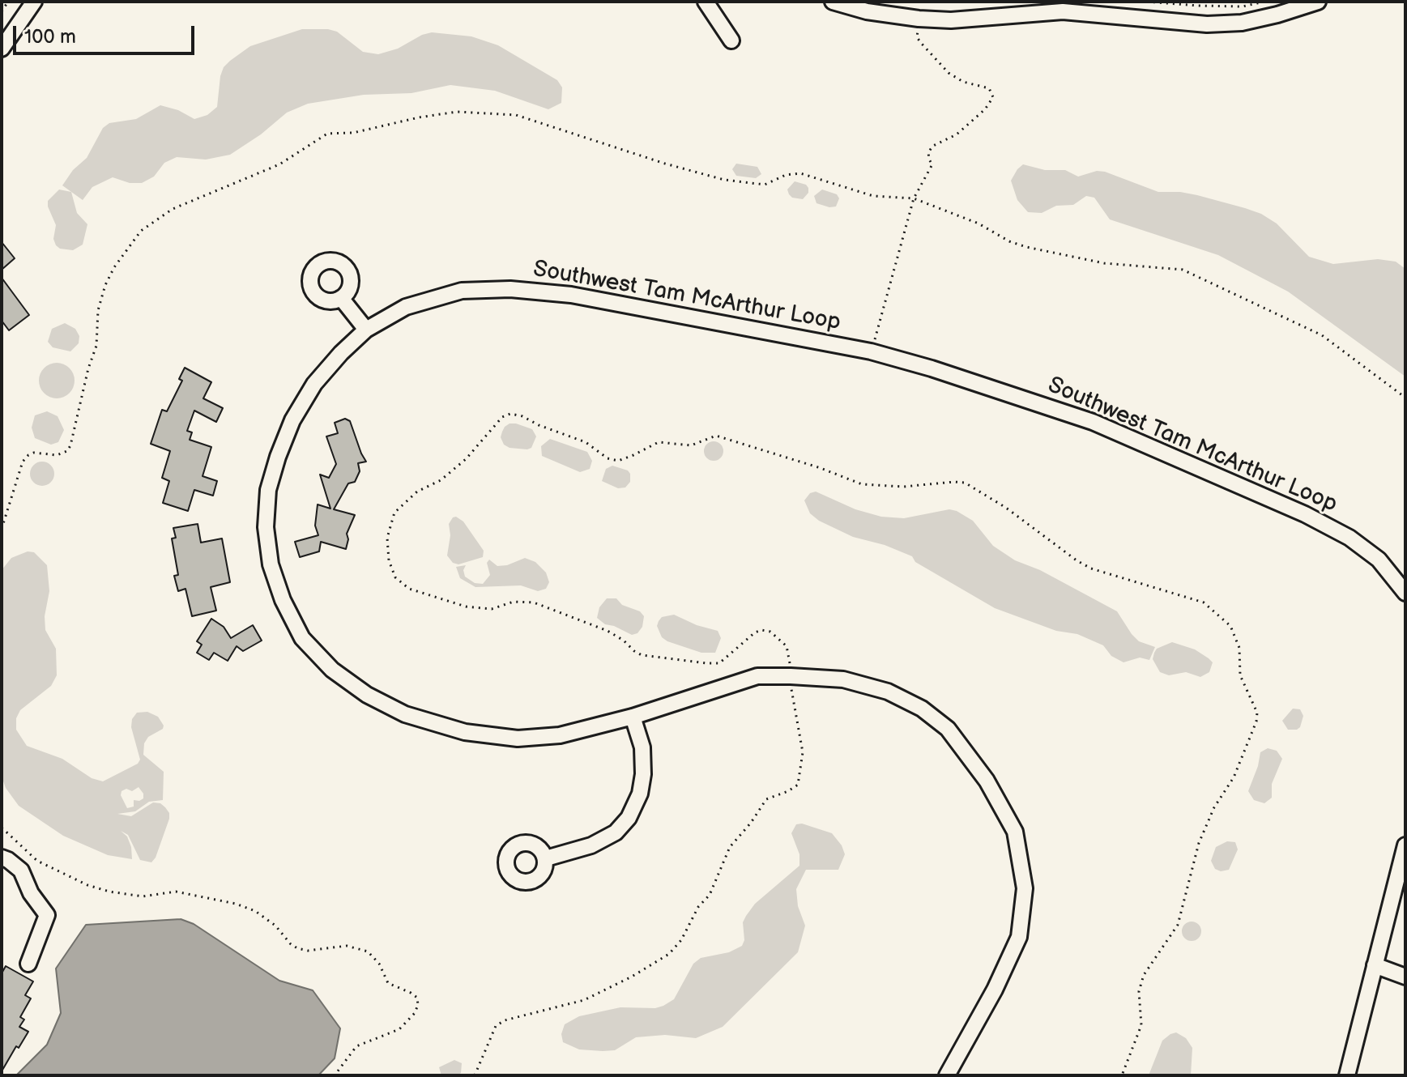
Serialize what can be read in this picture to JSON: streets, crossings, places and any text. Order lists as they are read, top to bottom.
{
  "streets": {
    "street": ["Southwest Tam McArthur Loop"]
  },
  "scale_bar": "100 m"
}
